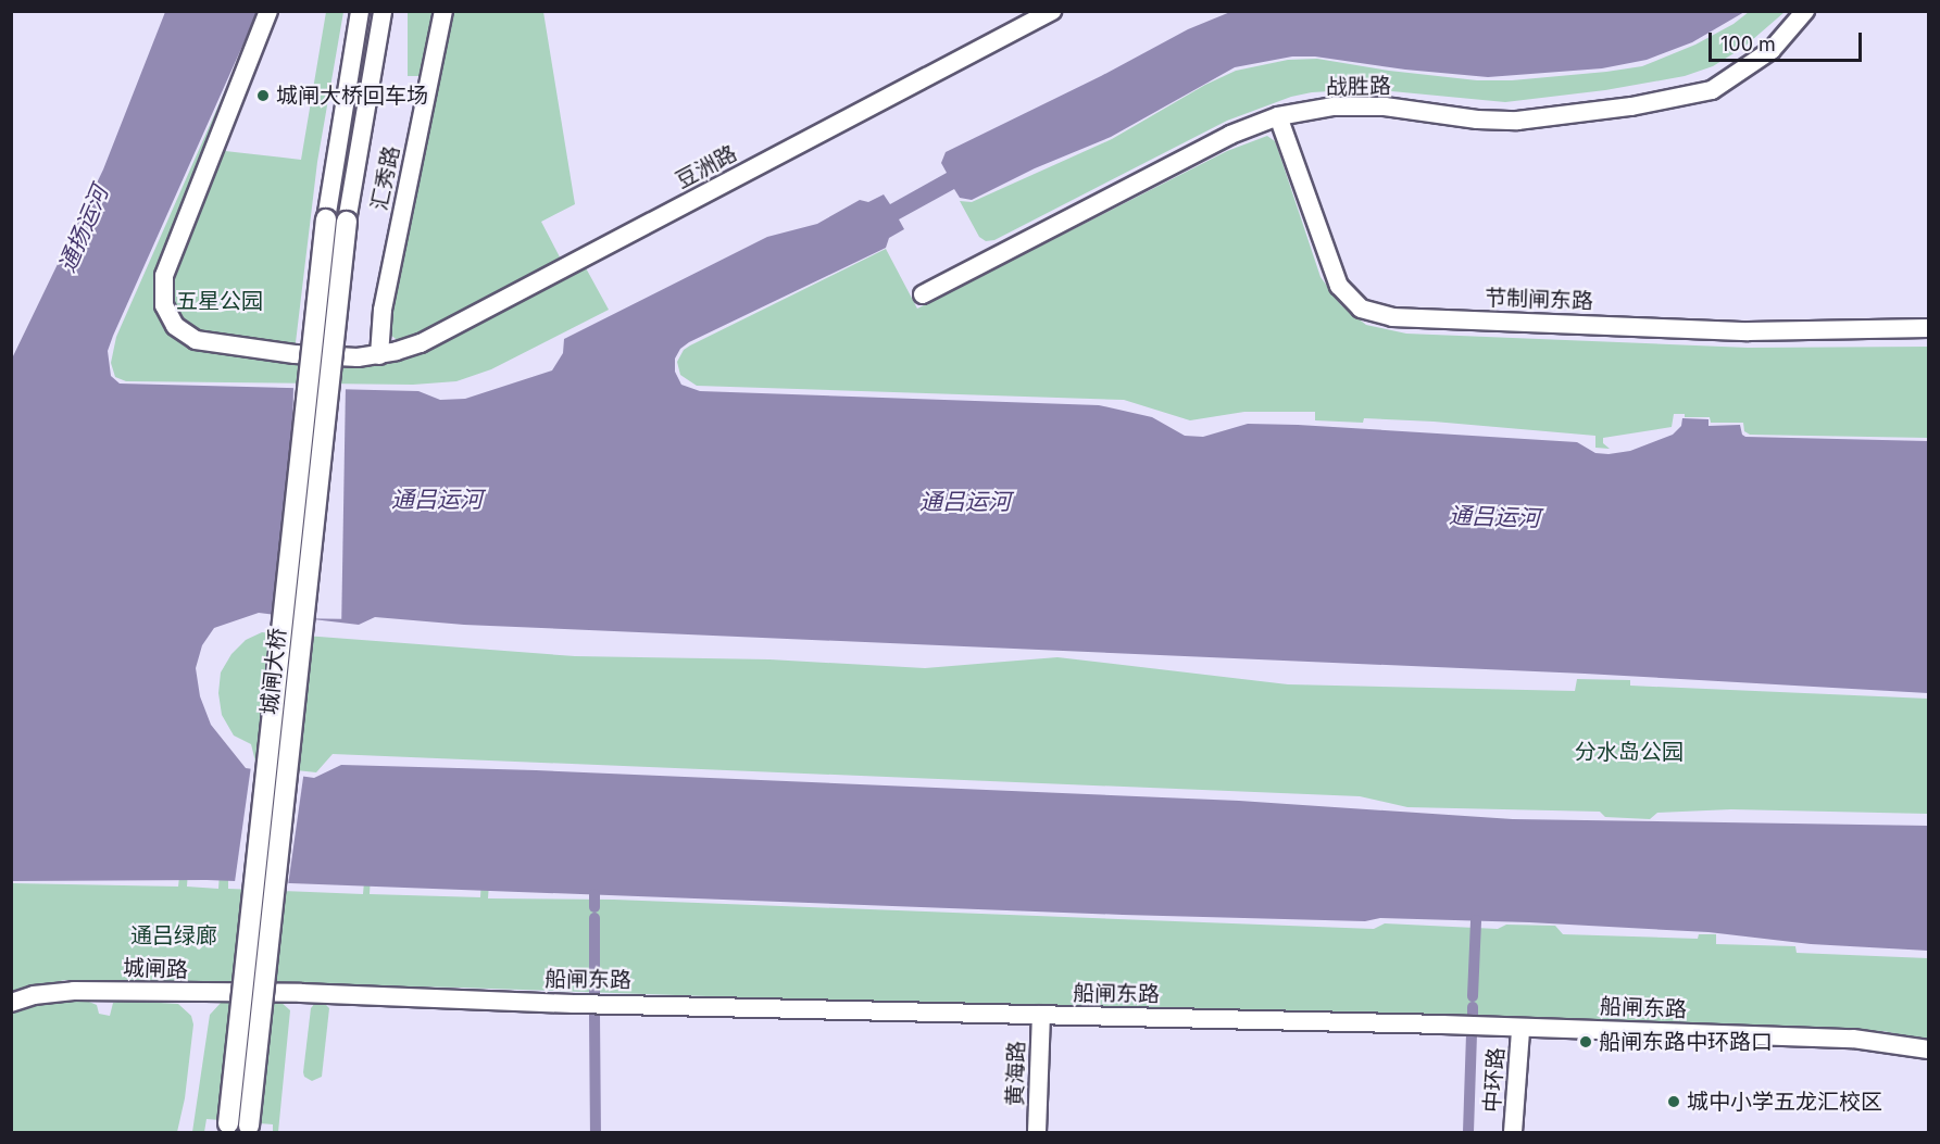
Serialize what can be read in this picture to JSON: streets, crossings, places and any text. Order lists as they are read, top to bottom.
{
  "streets": {
    "main road": ["城闸大桥"],
    "street": [
      "战胜路",
      "豆洲路",
      "汇秀路",
      "节制闸东路",
      "城闸路",
      "船闸东路",
      "黄海路",
      "中环路"
    ]
  },
  "crossings": [
    ["战胜路", "节制闸东路"],
    ["豆洲路", "汇秀路"],
    ["城闸路", "船闸东路"],
    ["船闸东路", "黄海路"],
    ["船闸东路", "中环路"]
  ],
  "water": ["通扬运河", "通吕运河"],
  "parks": ["五星公园", "分水岛公园", "通吕绿廊"],
  "places": ["城闸大桥回车场", "船闸东路中环路口", "城中小学五龙汇校区"],
  "scale_bar": "100 m"
}
